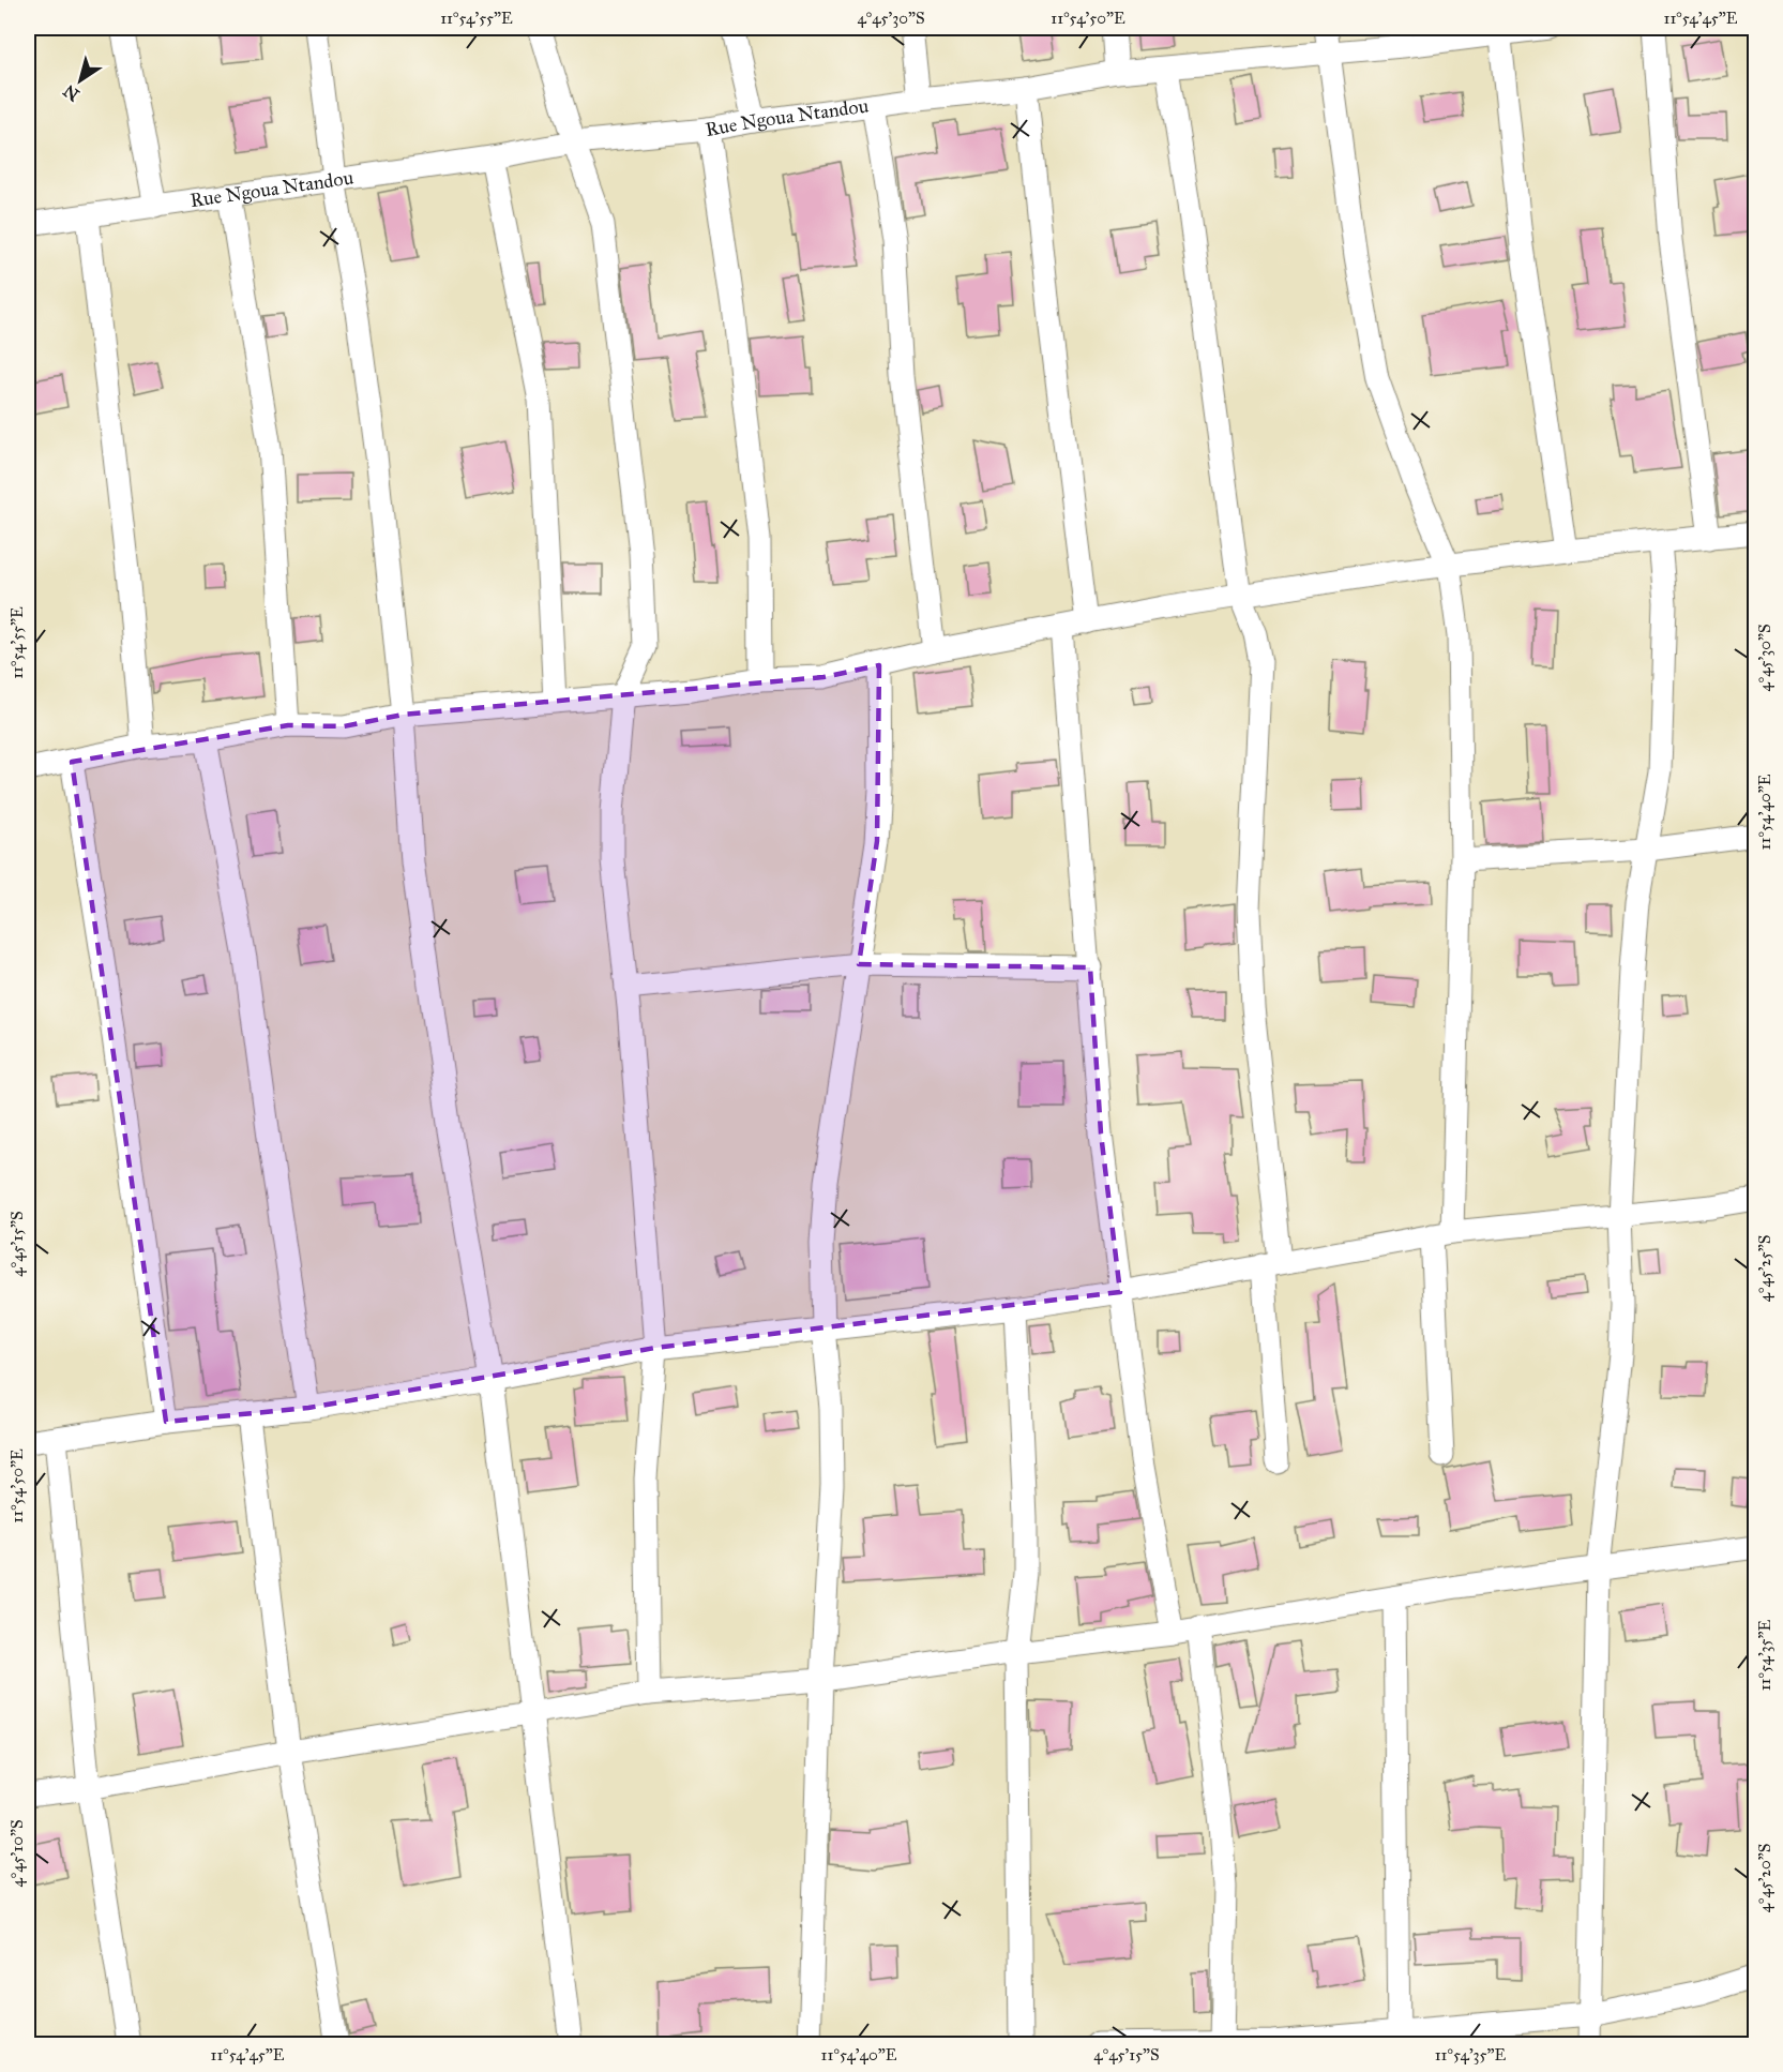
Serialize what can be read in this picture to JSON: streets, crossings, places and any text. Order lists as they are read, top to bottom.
{
  "streets": {
    "street": ["Rue Ngoua Ntandou"]
  },
  "north": "bottom left",
  "coordinates": [
    "11°54'55\"E",
    "4°45'30\"S",
    "11°54'50\"E",
    "11°54'45\"E",
    "11°54'40\"E",
    "4°45'15\"S",
    "4°45'25\"S",
    "11°54'35\"E",
    "4°45'10\"S",
    "4°45'20\"S"
  ]
}
